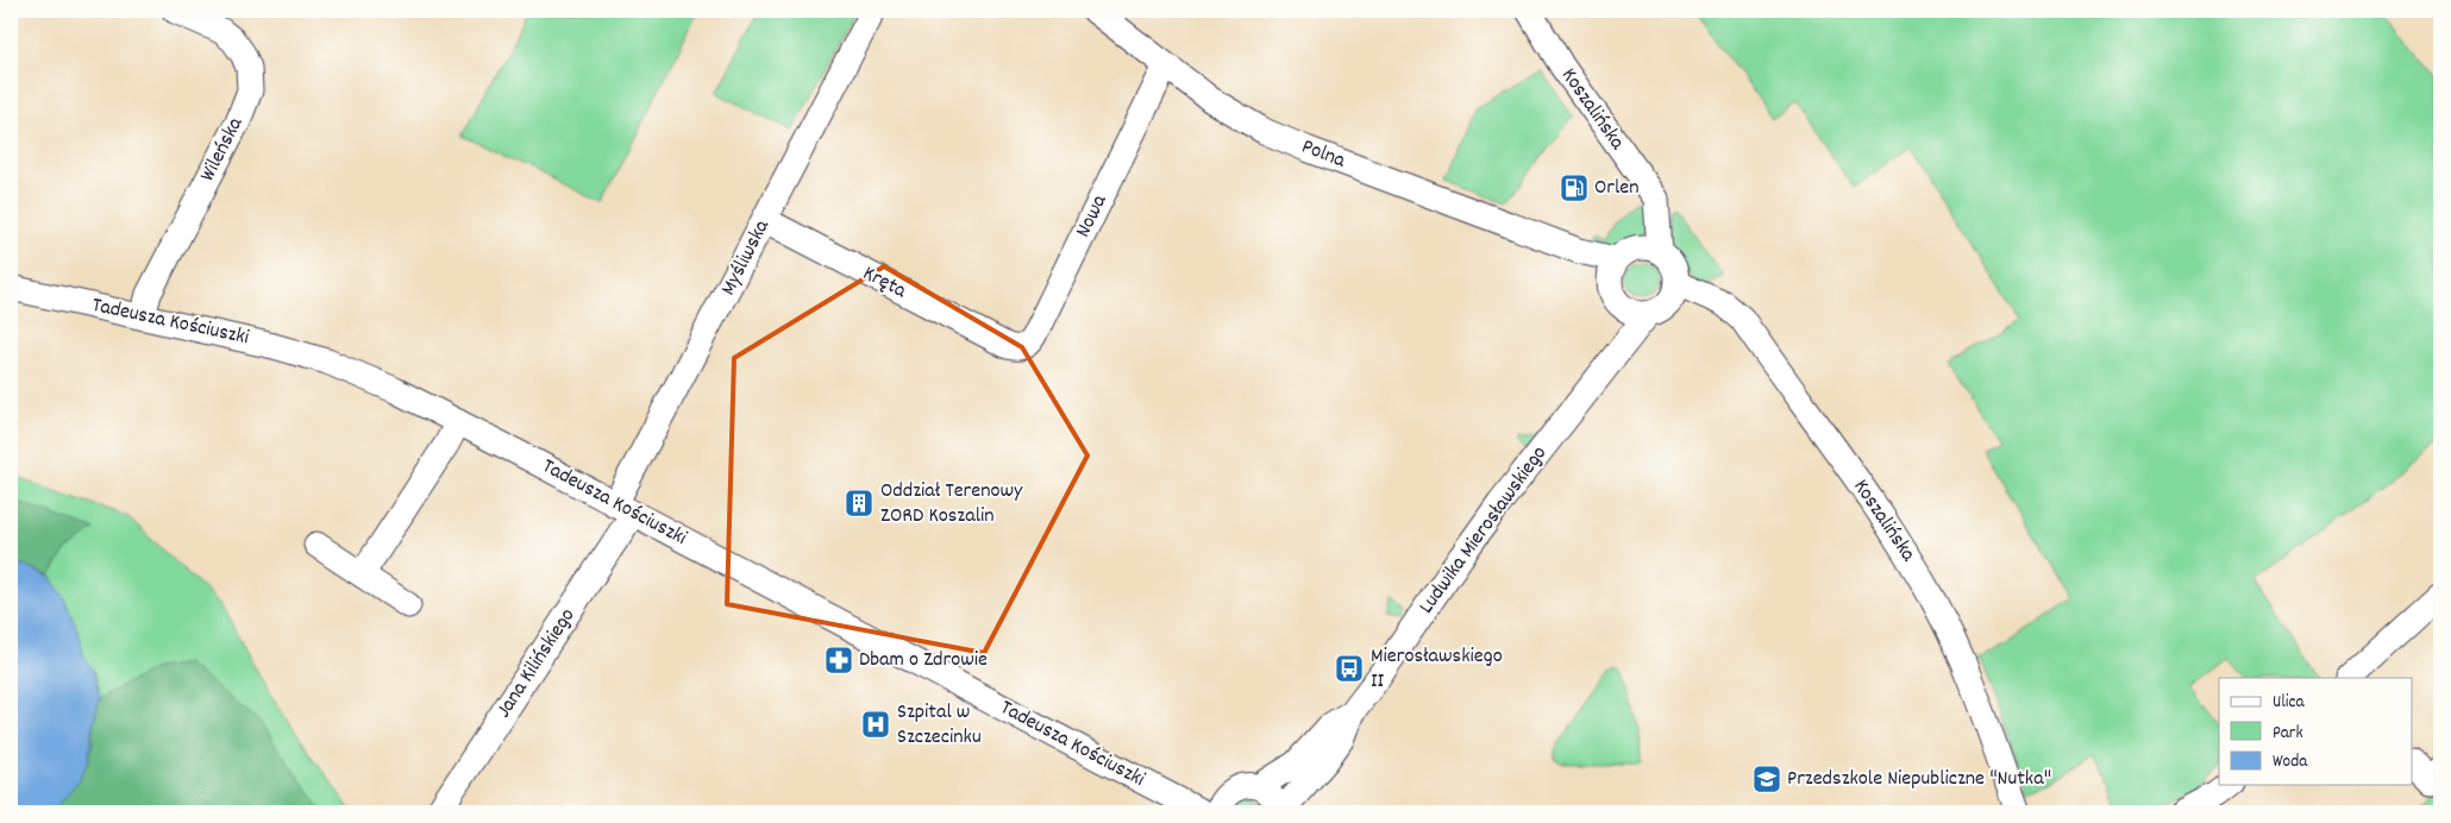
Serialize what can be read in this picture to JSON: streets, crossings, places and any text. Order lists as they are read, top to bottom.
{
  "streets": {
    "street": [
      "Koszalińska",
      "Wileńska",
      "Polna",
      "Nowa",
      "Myśliwska",
      "Kręta",
      "Tadeusza Kościuszki",
      "Ludwika Mierosławskiego",
      "Jana Kilińskiego"
    ]
  },
  "crossings": [
    ["Koszalińska", "Polna"],
    ["Koszalińska", "Ludwika Mierosławskiego"],
    ["Wileńska", "Tadeusza Kościuszki"],
    ["Polna", "Nowa"],
    ["Polna", "Ludwika Mierosławskiego"],
    ["Nowa", "Kręta"],
    ["Myśliwska", "Kręta"],
    ["Myśliwska", "Tadeusza Kościuszki"],
    ["Myśliwska", "Jana Kilińskiego"],
    ["Tadeusza Kościuszki", "Jana Kilińskiego"]
  ],
  "places": {
    "fuel station": ["Orlen"],
    "building": ["Oddział Terenowy ZORD Koszalin"],
    "pharmacy": ["Dbam o Zdrowie"],
    "bus stop": ["Mierosławskiego II"],
    "hospital": ["Szpital w Szczecinku"],
    "school or university": ["Przedszkole Niepubliczne \"Nutka\""]
  },
  "legend": ["Ulica", "Park", "Woda"]
}
